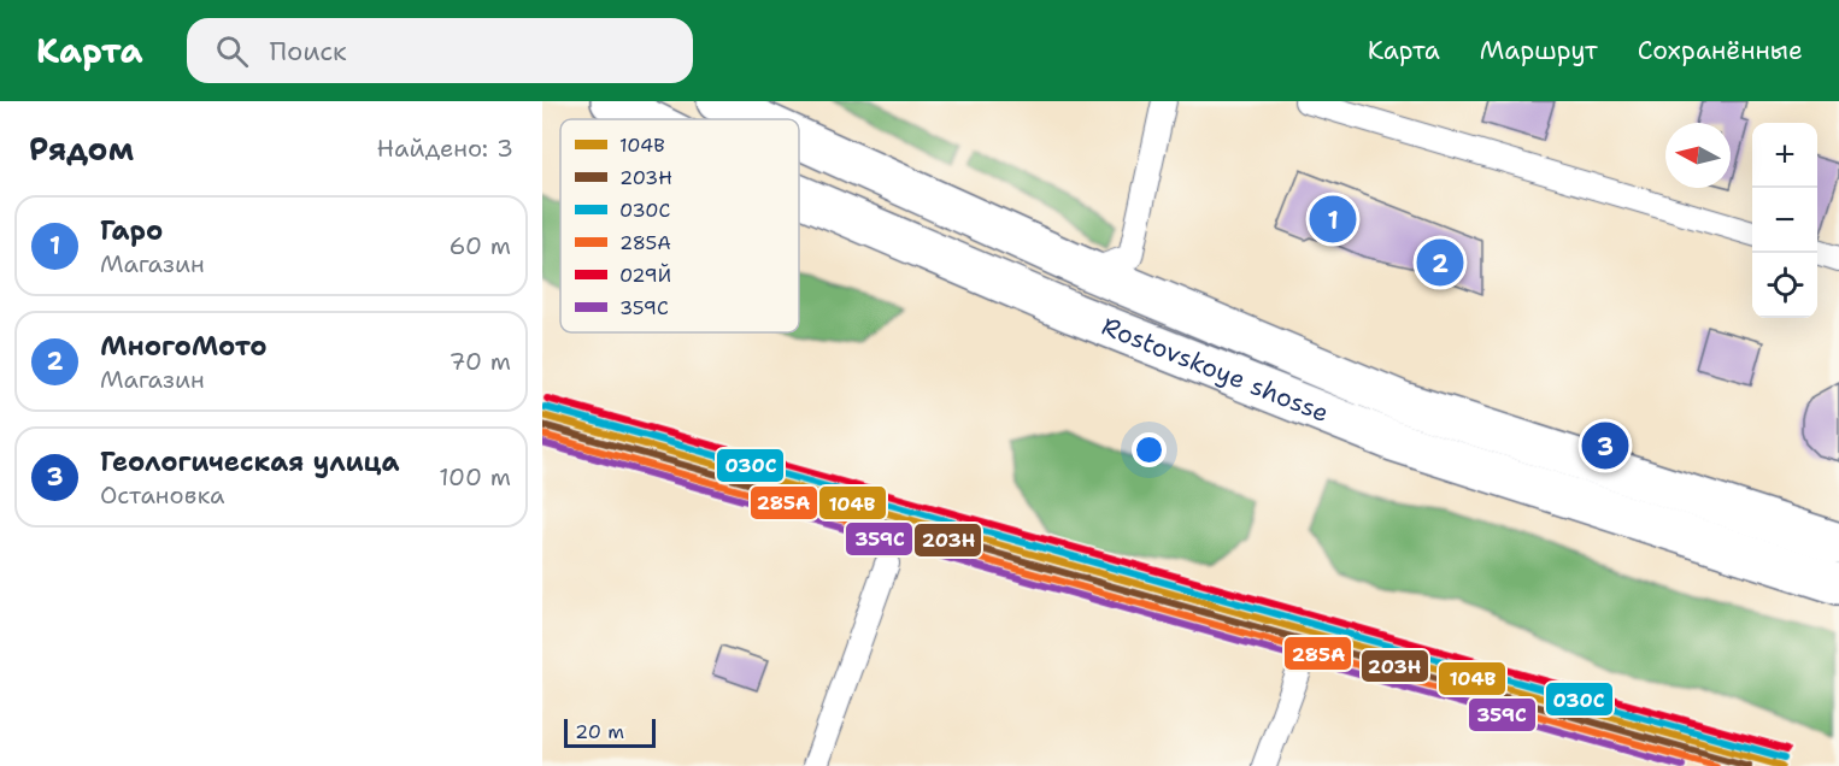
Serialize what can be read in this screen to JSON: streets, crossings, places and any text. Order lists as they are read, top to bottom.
{
  "streets": {
    "highway": ["Rostovskoye shosse"]
  },
  "lines": [
    "transit line 029Й",
    "transit line 030C",
    "transit line 104В",
    "transit line 203Н",
    "transit line 285А",
    "transit line 359С"
  ],
  "legend": [
    "104В",
    "203Н",
    "030C",
    "285А",
    "029Й",
    "359С"
  ],
  "scale_bar": "20 m",
  "north": "left",
  "page": {
    "header": "Карта",
    "search": "Поиск",
    "nav": ["Карта", "Маршрут", "Сохранённые"],
    "heading": ["Рядом", "Найдено: 3"],
    "map_buttons": ["+", "−"],
    "pins": ["1", "2", "3"],
    "list": [
      {
        "mark": "1",
        "name": "Гаро",
        "note": "Магазин",
        "value": "60 m"
      },
      {
        "mark": "2",
        "name": "МногоМото",
        "note": "Магазин",
        "value": "70 m"
      },
      {
        "mark": "3",
        "name": "Геологическая улица",
        "note": "Остановка",
        "value": "100 m"
      }
    ],
    "scale": "20 m"
  }
}
